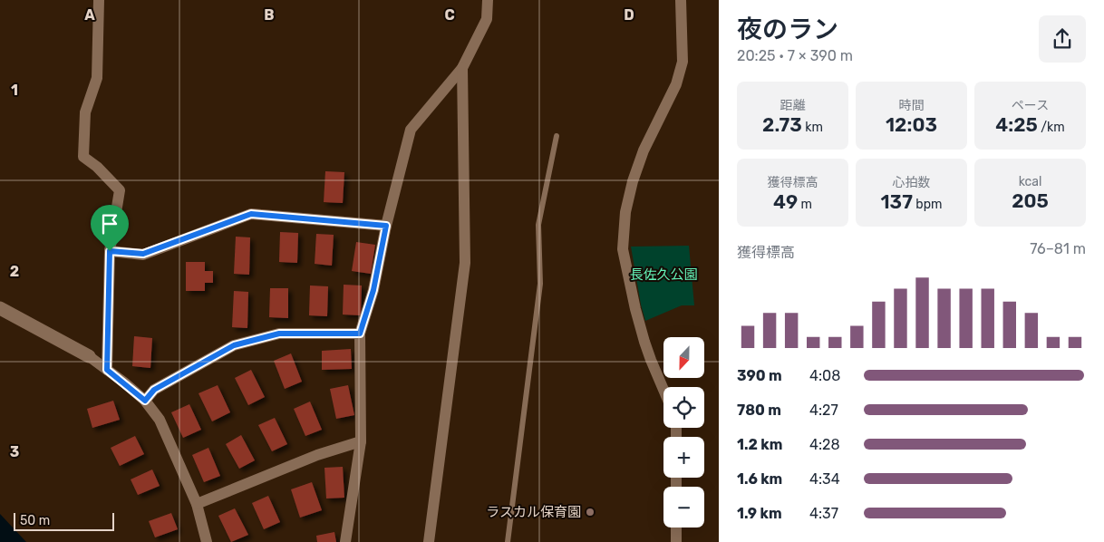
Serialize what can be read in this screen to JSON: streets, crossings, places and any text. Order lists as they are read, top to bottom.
{
  "parks": ["長佐久公園"],
  "places": ["ラスカル保育園"],
  "scale_bar": "50 m",
  "north": "bottom",
  "page": {
    "heading": ["夜のラン", "20:25 · 7 × 390 m"],
    "stats": [
      ["距離", "2.73 km"],
      ["時間", "12:03"],
      ["ペース", "4:25 /km"],
      ["獲得標高", "49 m"],
      ["心拍数", "137 bpm"],
      ["kcal", "205"]
    ],
    "chart": ["獲得標高", "76–81 m"],
    "map_buttons": ["+", "−"],
    "list": [
      {
        "name": "390 m",
        "note": "4:08"
      },
      {
        "name": "780 m",
        "note": "4:27"
      },
      {
        "name": "1.2 km",
        "note": "4:28"
      },
      {
        "name": "1.6 km",
        "note": "4:34"
      },
      {
        "name": "1.9 km",
        "note": "4:37"
      }
    ],
    "scale": "50 m"
  },
  "grid": {
    "columns": [
      "A",
      "B",
      "C",
      "D"
    ],
    "rows": ["1", "2", "3"]
  }
}
